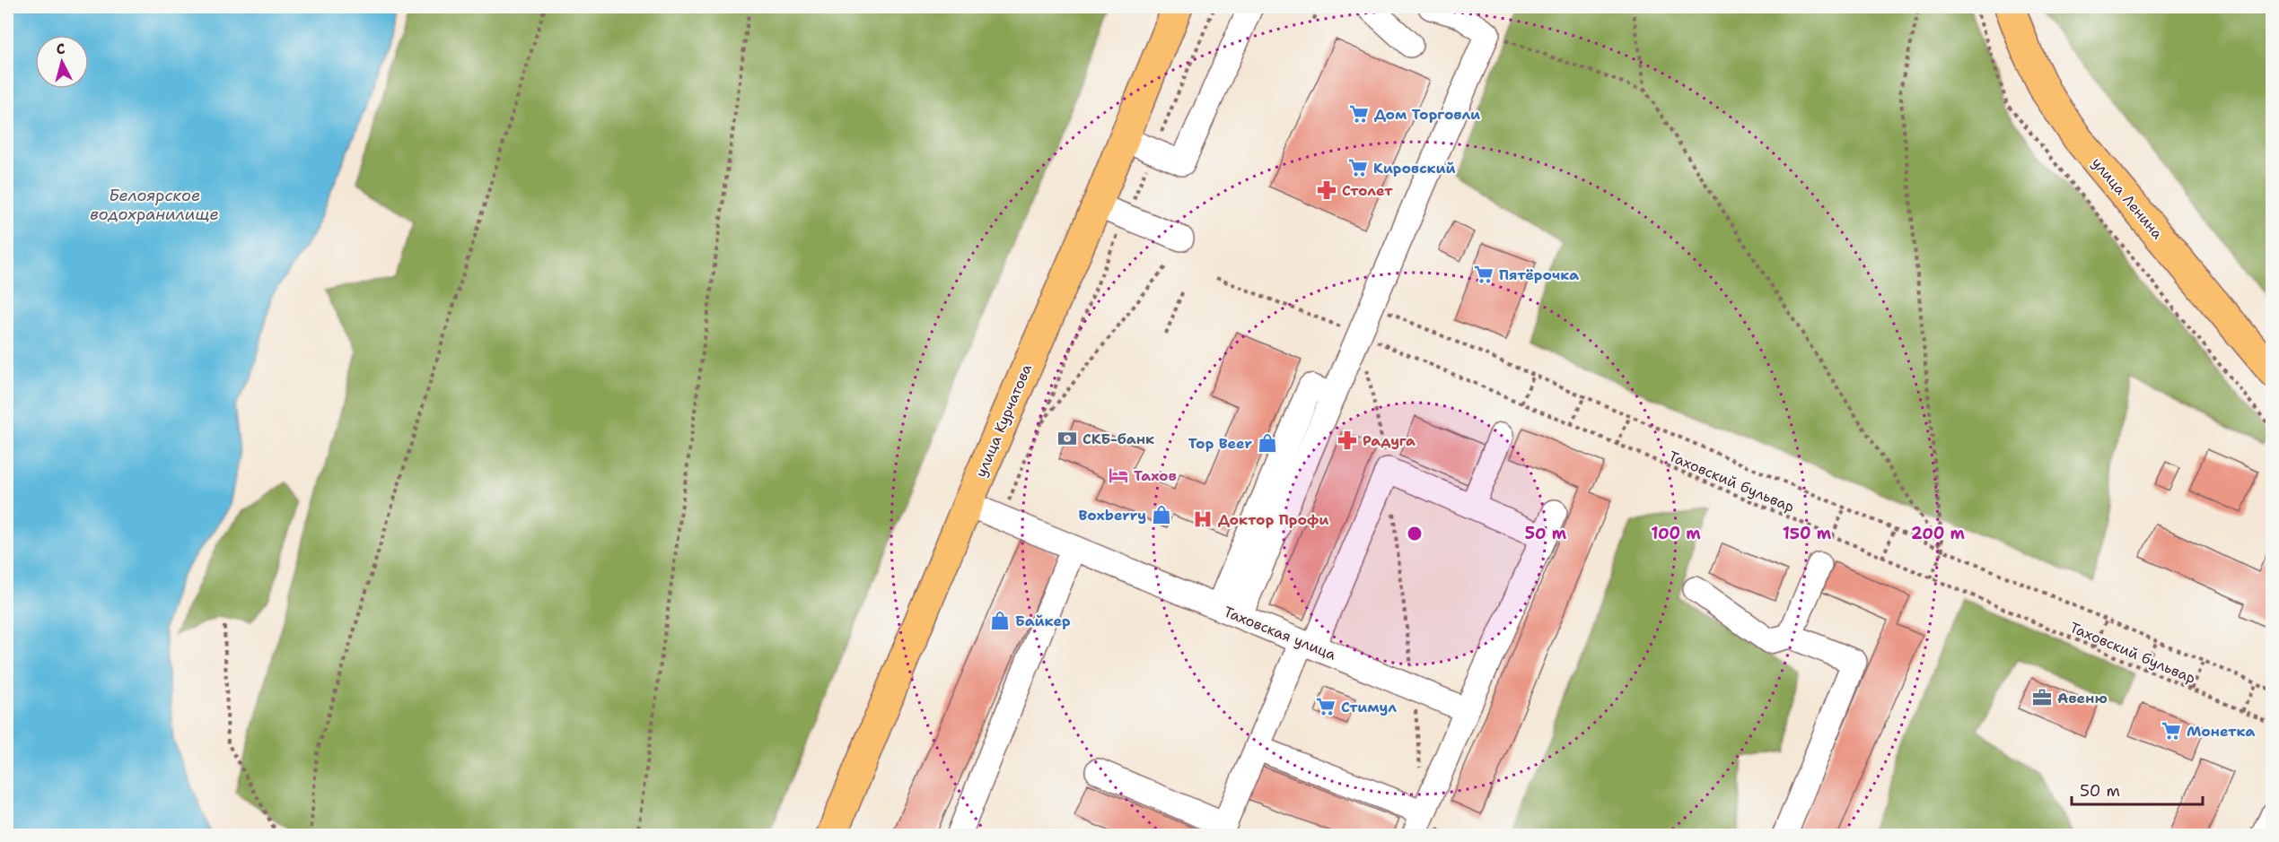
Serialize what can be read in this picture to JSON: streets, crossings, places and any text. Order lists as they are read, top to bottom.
{
  "streets": {
    "main road": ["улица Ленина", "улица Курчатова"],
    "street": ["Таховская улица"],
    "path": ["Таховский бульвар"]
  },
  "crossings": [
    ["улица Курчатова", "Таховская улица"]
  ],
  "water": ["Белоярское водохранилище"],
  "places": {
    "supermarket": [
      "Дом Торговли",
      "Кировский",
      "Пятёрочка",
      "Стимул",
      "Монетка"
    ],
    "pharmacy": ["Столет", "Радуга"],
    "bank": ["СКБ-банк"],
    "shop": ["Top Beer", "Boxberry", "Байкер"],
    "hotel": ["Тахов"],
    "hospital": ["Доктор Профи"],
    "office": ["Авеню"]
  },
  "scale_bar": "50 m",
  "north": "top",
  "rings": [
    "50 m",
    "100 m",
    "150 m",
    "200 m"
  ]
}
